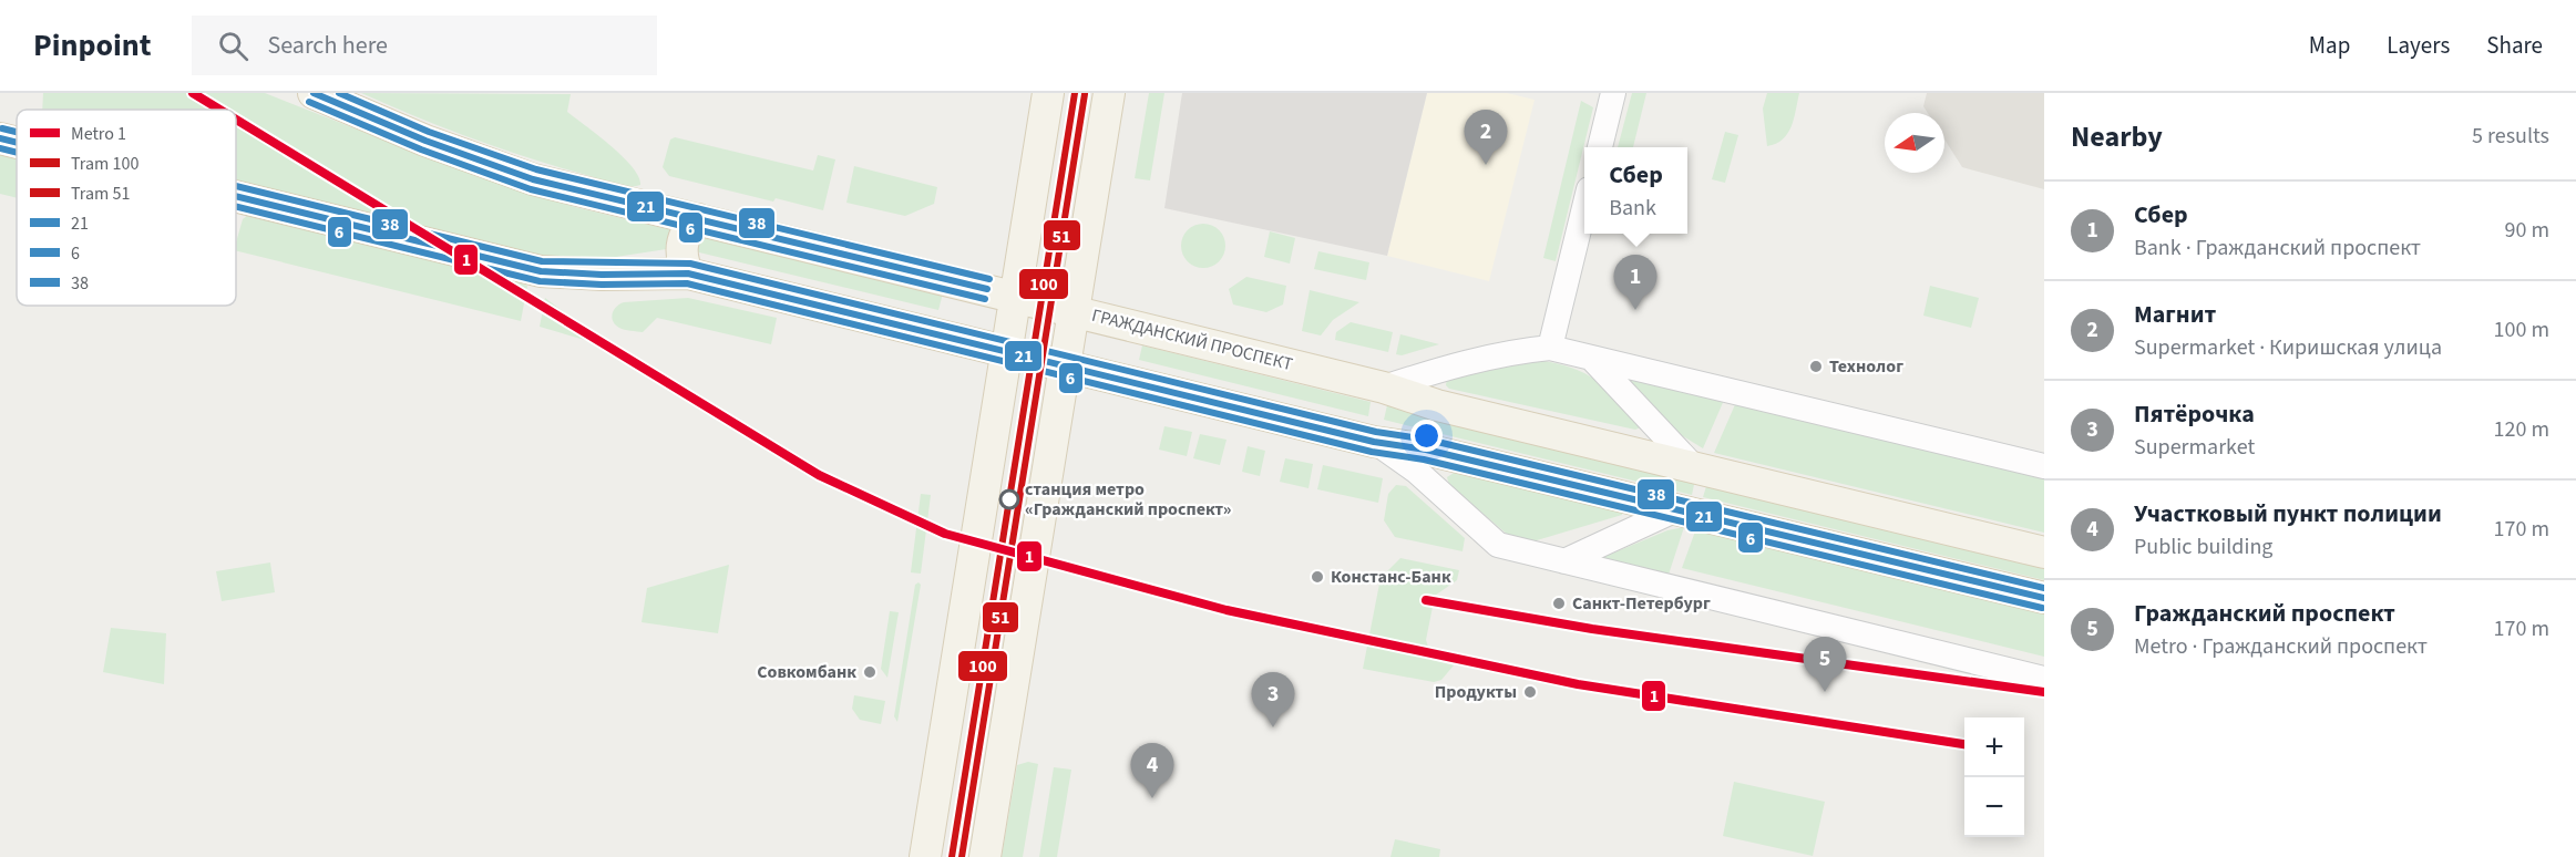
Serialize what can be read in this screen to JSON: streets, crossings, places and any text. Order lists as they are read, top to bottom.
{
  "streets": {
    "main road": ["ГРАЖДАНСКИЙ ПРОСПЕКТ"]
  },
  "places": [
    "Технолог",
    "станция метро «Гражданский проспект»",
    "Констанс-Банк",
    "Санкт-Петербург",
    "Совкомбанк",
    "Продукты"
  ],
  "lines": [
    "metro line 1",
    "tram line 100",
    "transit line 21",
    "transit line 38",
    "tram line 51",
    "transit line 6"
  ],
  "legend": [
    "Metro 1",
    "Tram 100",
    "Tram 51",
    "21",
    "6",
    "38"
  ],
  "north": "left",
  "page": {
    "header": "Pinpoint",
    "search": "Search here",
    "nav": ["Map", "Layers", "Share"],
    "heading": ["Nearby", "5 results"],
    "pins": [
      "2",
      "1",
      "5",
      "3",
      "4"
    ],
    "popup": ["Сбер", "Bank"],
    "list": [
      {
        "mark": "1",
        "name": "Сбер",
        "note": "Bank · Гражданский проспект",
        "value": "90 m"
      },
      {
        "mark": "2",
        "name": "Магнит",
        "note": "Supermarket · Киришская улица",
        "value": "100 m"
      },
      {
        "mark": "3",
        "name": "Пятёрочка",
        "note": "Supermarket",
        "value": "120 m"
      },
      {
        "mark": "4",
        "name": "Участковый пункт полиции",
        "note": "Public building",
        "value": "170 m"
      },
      {
        "mark": "5",
        "name": "Гражданский проспект",
        "note": "Metro · Гражданский проспект",
        "value": "170 m"
      }
    ],
    "map_buttons": ["+", "−"]
  }
}
